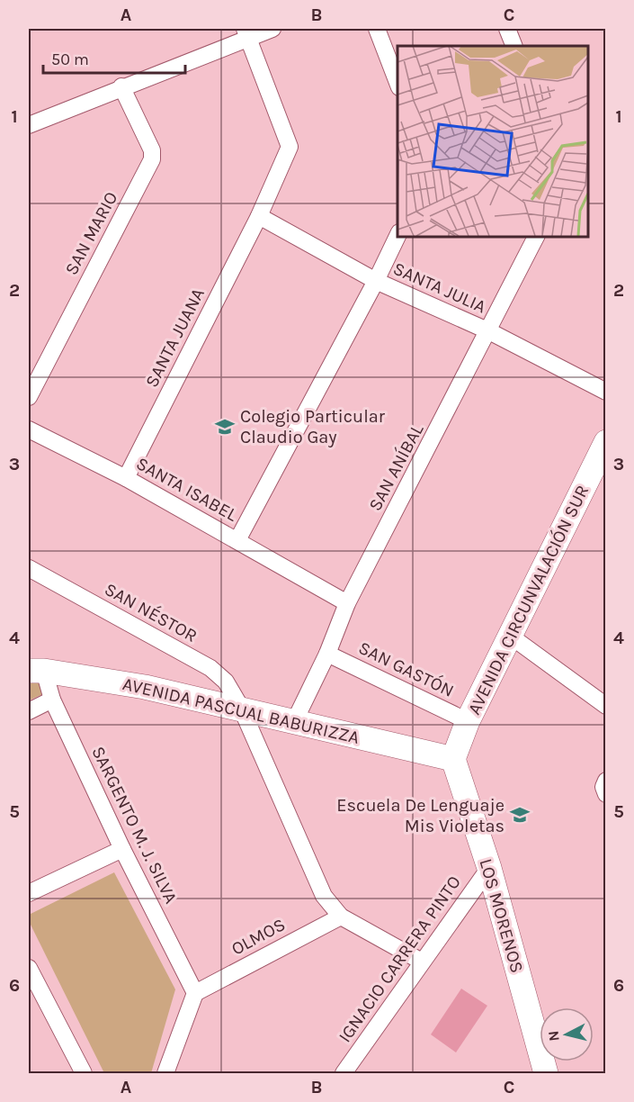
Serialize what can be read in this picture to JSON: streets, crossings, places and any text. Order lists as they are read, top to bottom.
{
  "streets": {
    "main road": ["AVENIDA CIRCUNVALACIÓN SUR", "AVENIDA PASCUAL BABURIZZA", "LOS MORENOS"],
    "street": [
      "SAN MARIO",
      "SANTA JULIA",
      "SANTA JUANA",
      "SAN ANÍBAL",
      "SANTA ISABEL",
      "SAN NÉSTOR",
      "SAN GASTÓN",
      "SARGENTO M. J. SILVA",
      "OLMOS",
      "IGNACIO CARRERA PINTO"
    ]
  },
  "crossings": [
    ["SANTA JULIA", "SANTA JUANA"],
    ["SANTA JULIA", "SAN ANÍBAL"],
    ["SANTA JULIA", "SANTA ISABEL"],
    ["SANTA JUANA", "SANTA ISABEL"],
    ["SAN ANÍBAL", "SAN GASTÓN"],
    ["SAN ANÍBAL", "AVENIDA PASCUAL BABURIZZA"],
    ["AVENIDA CIRCUNVALACIÓN SUR", "SAN GASTÓN"],
    ["AVENIDA CIRCUNVALACIÓN SUR", "AVENIDA PASCUAL BABURIZZA"],
    ["AVENIDA CIRCUNVALACIÓN SUR", "LOS MORENOS"],
    ["SAN NÉSTOR", "AVENIDA PASCUAL BABURIZZA"],
    ["SAN NÉSTOR", "OLMOS"],
    ["AVENIDA PASCUAL BABURIZZA", "SARGENTO M. J. SILVA"],
    ["AVENIDA PASCUAL BABURIZZA", "LOS MORENOS"],
    ["SARGENTO M. J. SILVA", "OLMOS"],
    ["LOS MORENOS", "IGNACIO CARRERA PINTO"]
  ],
  "places": {
    "school or university": ["Colegio Particular Claudio Gay", "Escuela De Lenguaje Mis Violetas"]
  },
  "scale_bar": "50 m",
  "north": "left",
  "grid": {
    "columns": ["A", "B", "C"],
    "rows": [
      "1",
      "2",
      "3",
      "4",
      "5",
      "6"
    ]
  }
}
